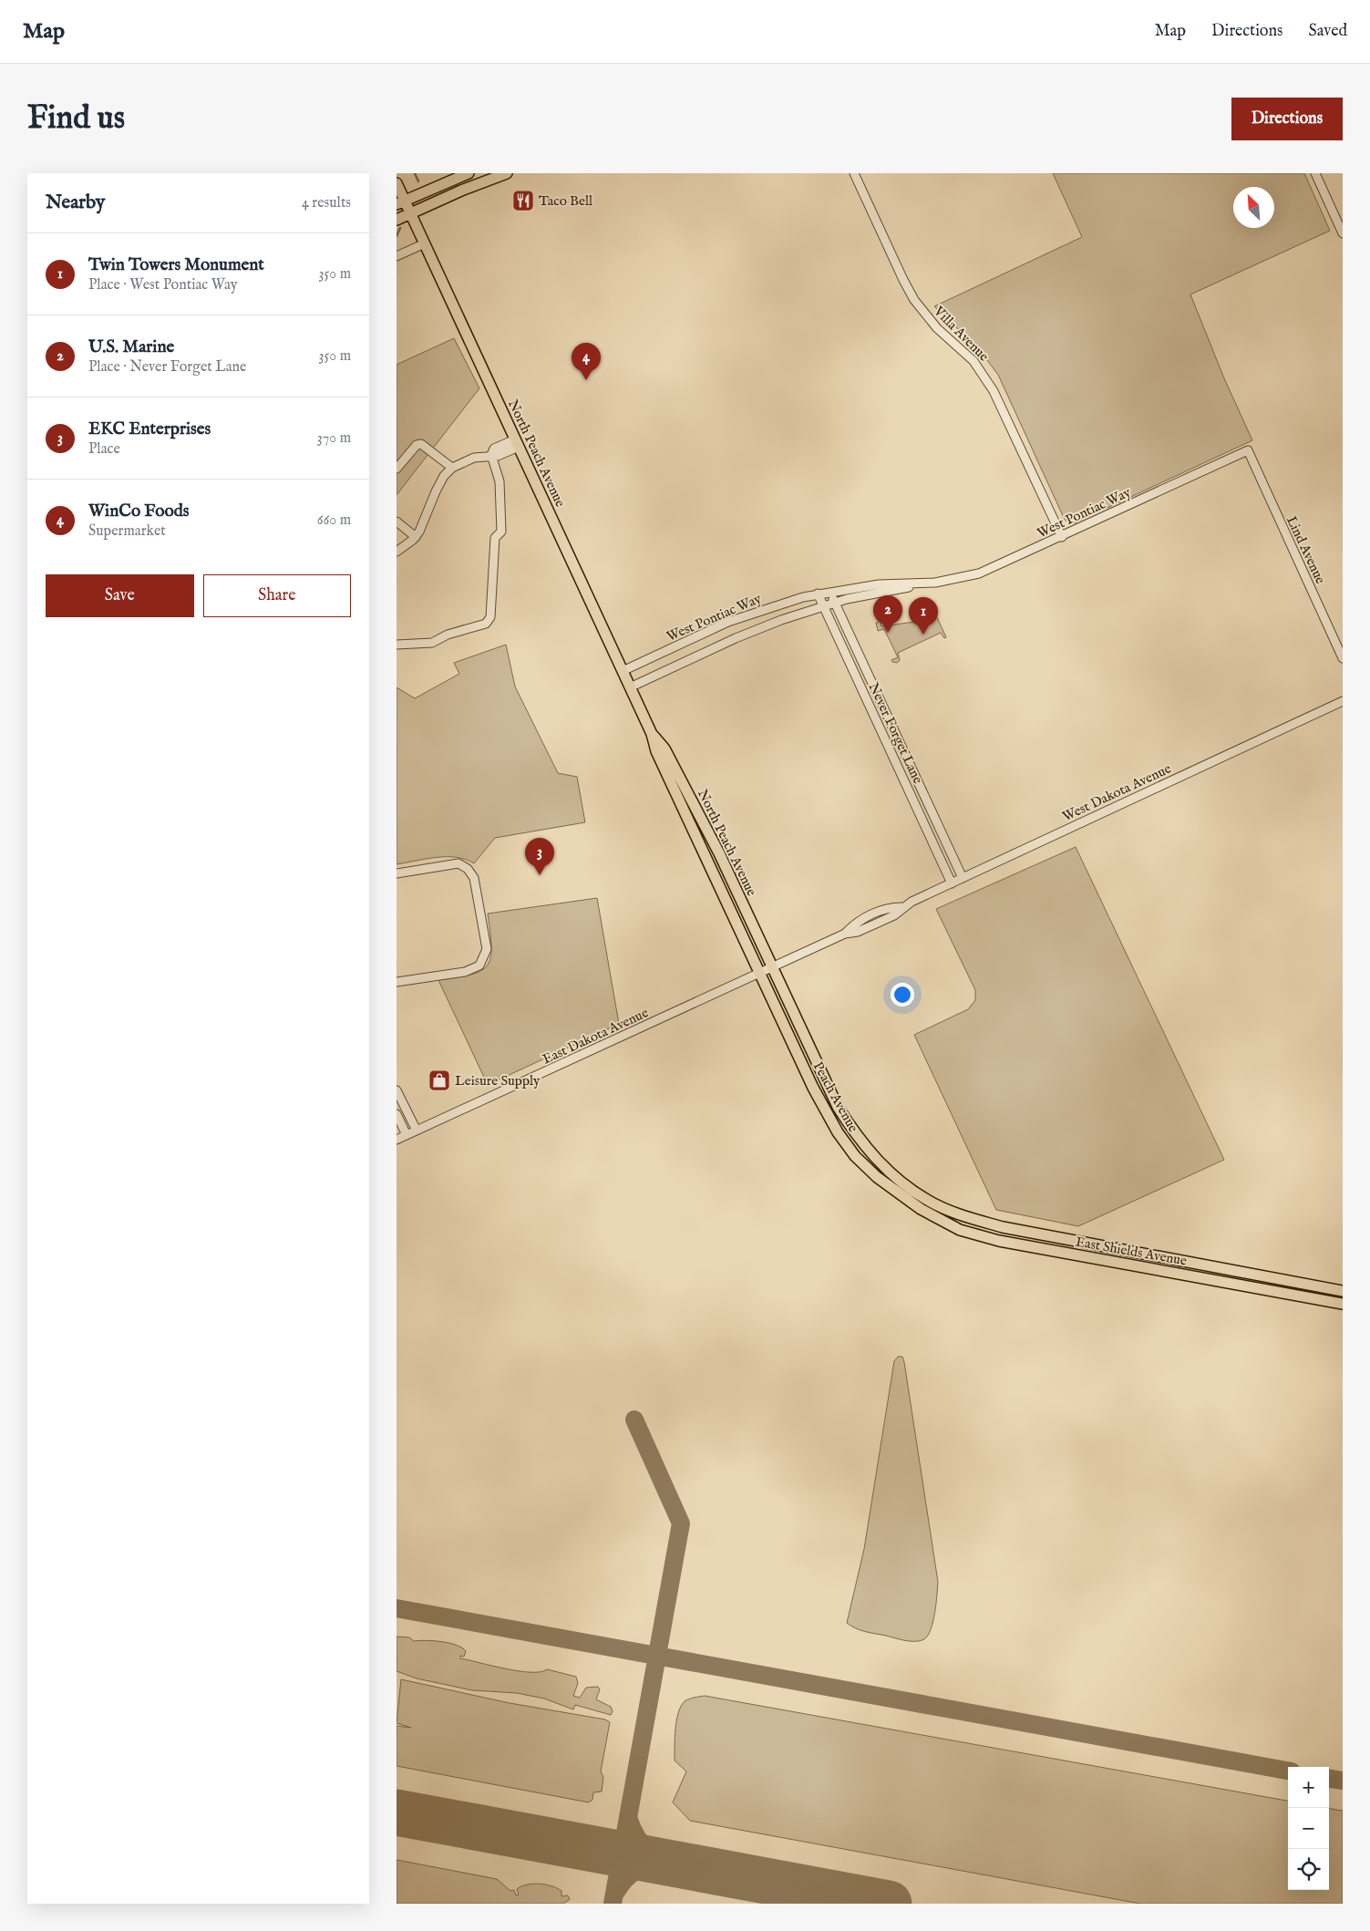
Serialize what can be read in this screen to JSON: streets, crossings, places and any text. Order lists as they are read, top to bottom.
{
  "streets": {
    "main road": ["North Peach Avenue", "Peach Avenue", "East Shields Avenue"],
    "street": [
      "Villa Avenue",
      "West Pontiac Way",
      "Lind Avenue",
      "Never Forget Lane",
      "West Dakota Avenue",
      "East Dakota Avenue"
    ]
  },
  "crossings": [
    ["Villa Avenue", "West Pontiac Way"],
    ["North Peach Avenue", "West Pontiac Way"],
    ["North Peach Avenue", "West Dakota Avenue"],
    ["North Peach Avenue", "East Dakota Avenue"],
    ["North Peach Avenue", "Peach Avenue"],
    ["North Peach Avenue", "East Shields Avenue"],
    ["West Pontiac Way", "Lind Avenue"],
    ["West Pontiac Way", "Never Forget Lane"],
    ["Never Forget Lane", "West Dakota Avenue"],
    ["West Dakota Avenue", "East Dakota Avenue"],
    ["West Dakota Avenue", "Peach Avenue"],
    ["West Dakota Avenue", "East Shields Avenue"],
    ["East Dakota Avenue", "Peach Avenue"],
    ["Peach Avenue", "East Shields Avenue"]
  ],
  "places": {
    "restaurant": ["Taco Bell"],
    "shop": ["Leisure Supply"]
  },
  "north": "top left",
  "page": {
    "header": "Map",
    "nav": ["Map", "Directions", "Saved"],
    "buttons": [
      "Directions",
      ["Save", "Share"]
    ],
    "title": "Find us",
    "heading": ["Nearby", "4 results"],
    "list": [
      {
        "mark": "1",
        "name": "Twin Towers Monument",
        "note": "Place · West Pontiac Way",
        "value": "350 m"
      },
      {
        "mark": "2",
        "name": "U.S. Marine",
        "note": "Place · Never Forget Lane",
        "value": "350 m"
      },
      {
        "mark": "3",
        "name": "EKC Enterprises",
        "note": "Place",
        "value": "370 m"
      },
      {
        "mark": "4",
        "name": "WinCo Foods",
        "note": "Supermarket",
        "value": "660 m"
      }
    ],
    "pins": [
      "4",
      "2",
      "1",
      "3"
    ],
    "map_buttons": ["+", "−"]
  }
}
